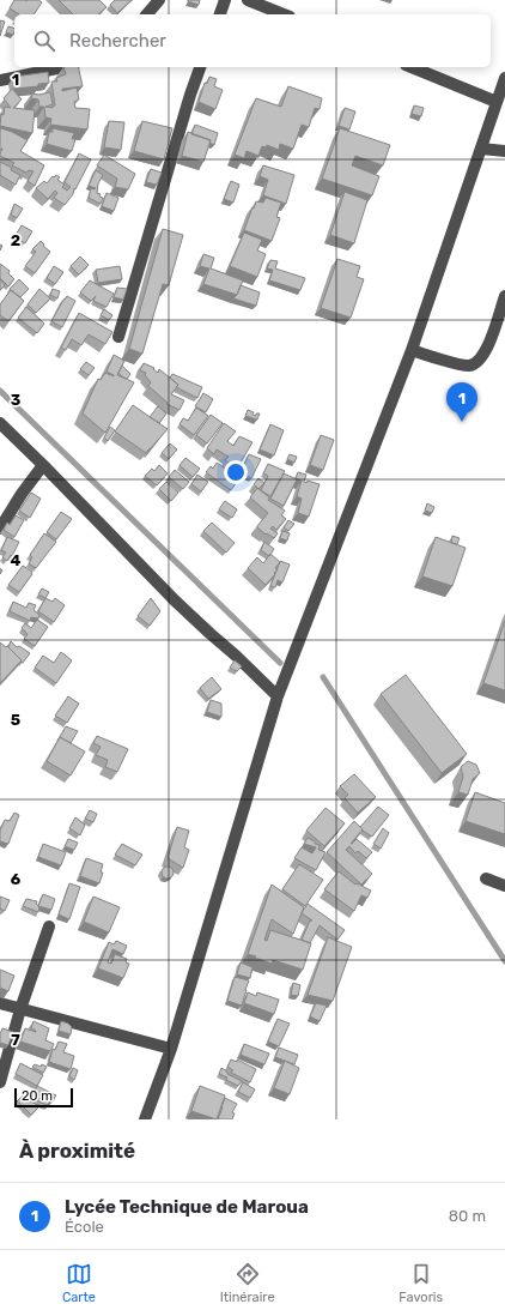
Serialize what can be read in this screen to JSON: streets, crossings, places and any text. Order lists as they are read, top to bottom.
{
  "scale_bar": "20 m",
  "page": {
    "search": "Rechercher",
    "pins": "1",
    "scale": "20 m",
    "heading": "À proximité",
    "list": [
      {
        "mark": "1",
        "name": "Lycée Technique de Maroua",
        "note": "École",
        "value": "80 m"
      }
    ],
    "nav": ["Carte", "Itinéraire", "Favoris"]
  },
  "grid": {
    "rows": [
      "1",
      "2",
      "3",
      "4",
      "5",
      "6",
      "7"
    ]
  }
}
